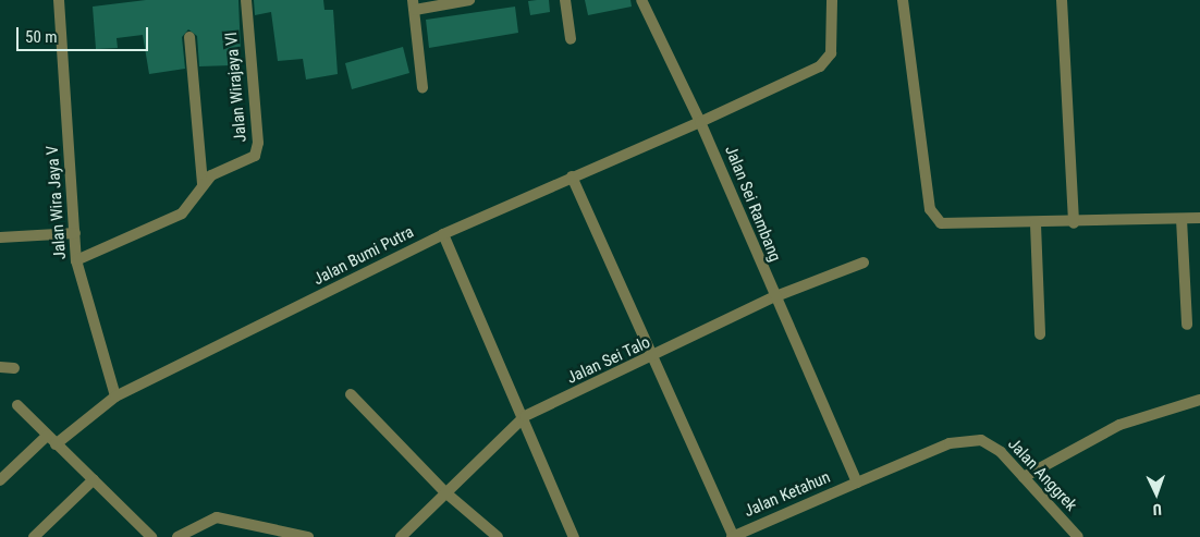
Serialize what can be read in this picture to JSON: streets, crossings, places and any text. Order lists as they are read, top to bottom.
{
  "streets": {
    "street": [
      "Jalan Wirajaya VI",
      "Jalan Wira Jaya V",
      "Jalan Sei Rambang",
      "Jalan Bumi Putra",
      "Jalan Sei Talo",
      "Jalan Anggrek",
      "Jalan Ketahun"
    ]
  },
  "crossings": [
    ["Jalan Wirajaya VI", "Jalan Wira Jaya V"],
    ["Jalan Wira Jaya V", "Jalan Bumi Putra"],
    ["Jalan Sei Rambang", "Jalan Bumi Putra"],
    ["Jalan Sei Rambang", "Jalan Sei Talo"],
    ["Jalan Sei Rambang", "Jalan Anggrek"],
    ["Jalan Sei Rambang", "Jalan Ketahun"],
    ["Jalan Anggrek", "Jalan Ketahun"]
  ],
  "scale_bar": "50 m",
  "north": "bottom"
}
